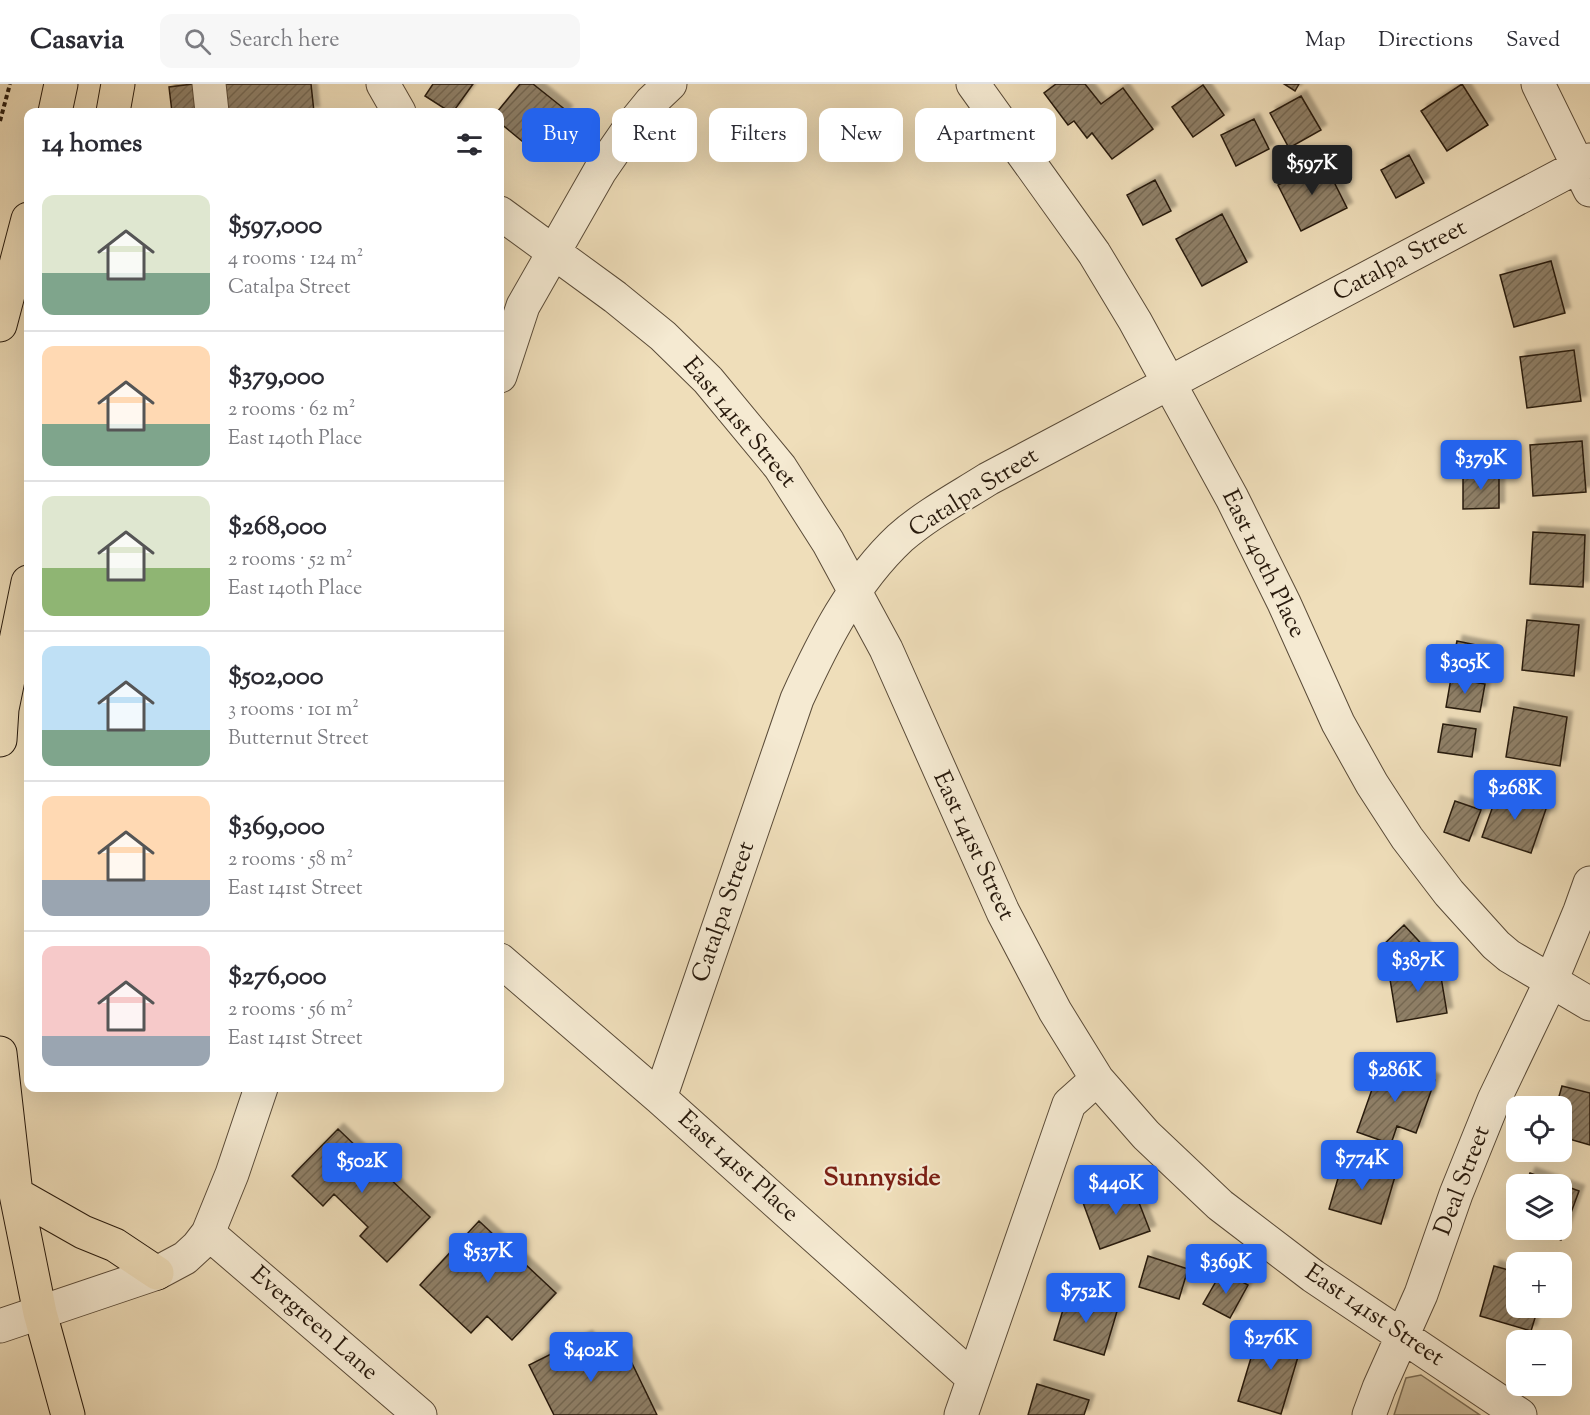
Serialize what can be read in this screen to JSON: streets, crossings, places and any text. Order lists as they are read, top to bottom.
{
  "streets": {
    "street": [
      "Catalpa Street",
      "East 141st Street",
      "East 140th Place",
      "East 141st Place",
      "Deal Street",
      "Evergreen Lane"
    ]
  },
  "crossings": [
    ["Catalpa Street", "East 141st Street"],
    ["Catalpa Street", "East 140th Place"],
    ["Catalpa Street", "East 141st Place"],
    ["East 141st Street", "Deal Street"],
    ["East 140th Place", "Deal Street"]
  ],
  "districts": ["Sunnyside"],
  "page": {
    "header": "Casavia",
    "search": "Search here",
    "nav": ["Map", "Directions", "Saved"],
    "chip": [
      "Buy",
      "Rent",
      "Filters",
      "New",
      "Apartment"
    ],
    "heading": "14 homes",
    "price": [
      "$597K",
      "$379K",
      "$305K",
      "$268K",
      "$387K",
      "$286K",
      "$774K",
      "$502K",
      "$440K",
      "$537K",
      "$369K",
      "$752K",
      "$276K",
      "$402K"
    ],
    "list": [
      {
        "name": "$597,000",
        "note": "4 rooms · 124 m² · Catalpa Street"
      },
      {
        "name": "$379,000",
        "note": "2 rooms · 62 m² · East 140th Place"
      },
      {
        "name": "$268,000",
        "note": "2 rooms · 52 m² · East 140th Place"
      },
      {
        "name": "$502,000",
        "note": "3 rooms · 101 m² · Butternut Street"
      },
      {
        "name": "$369,000",
        "note": "2 rooms · 58 m² · East 141st Street"
      },
      {
        "name": "$276,000",
        "note": "2 rooms · 56 m² · East 141st Street"
      }
    ],
    "map_buttons": ["+", "−"]
  }
}
